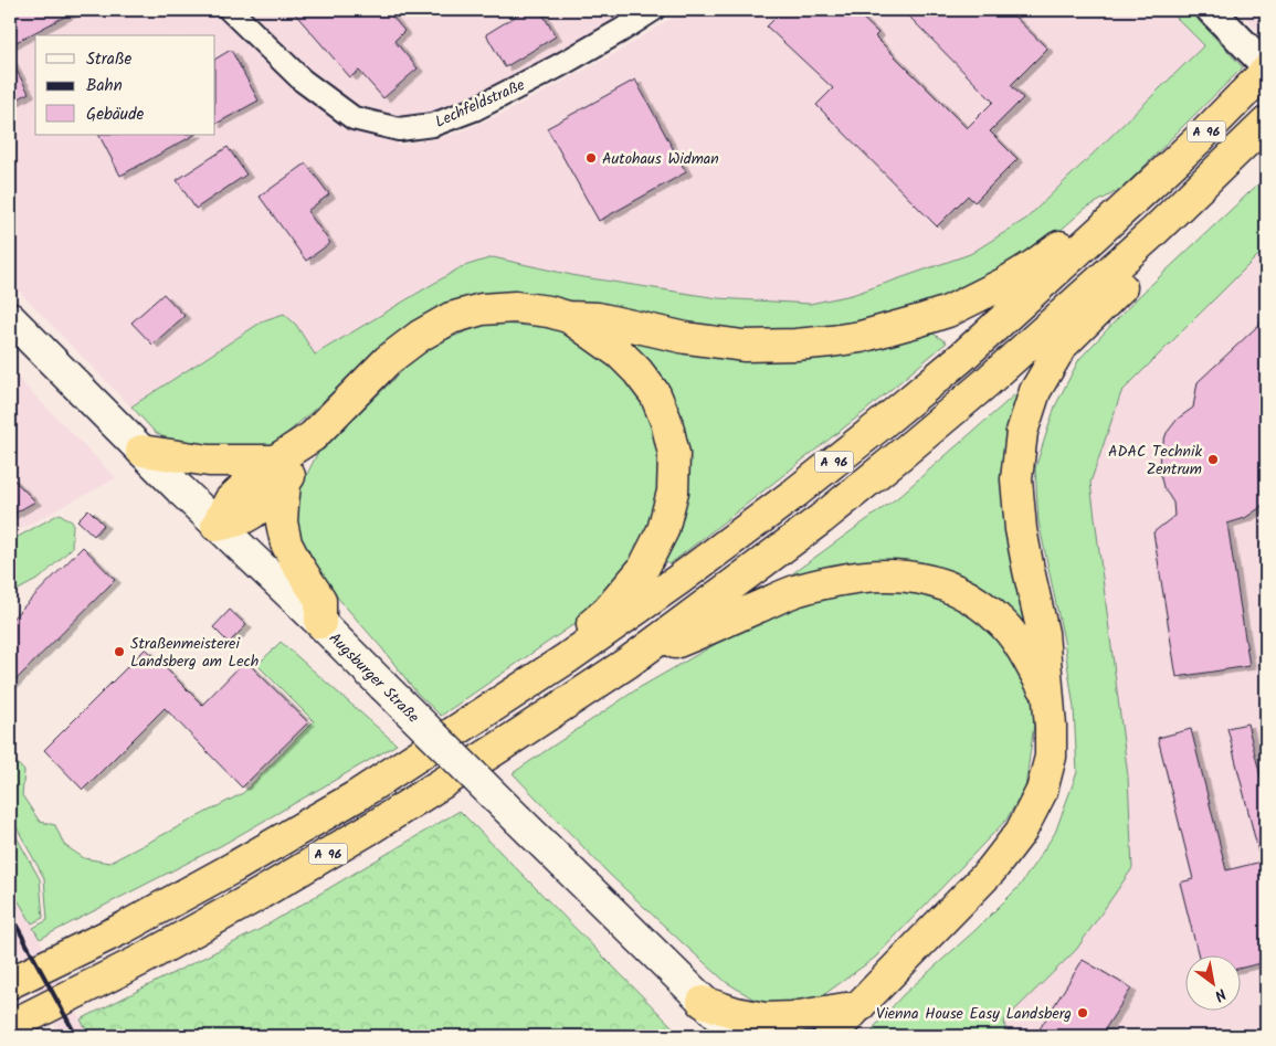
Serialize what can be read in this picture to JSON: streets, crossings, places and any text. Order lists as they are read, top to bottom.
{
  "streets": {
    "highway": ["A 96"],
    "main road": ["Augsburger Straße"],
    "street": ["Lechfeldstraße"]
  },
  "places": [
    "Autohaus Widman",
    "ADAC Technik Zentrum",
    "Straßenmeisterei Landsberg am Lech",
    "Vienna House Easy Landsberg"
  ],
  "legend": ["Straße", "Bahn", "Gebäude"],
  "north": "bottom right"
}
